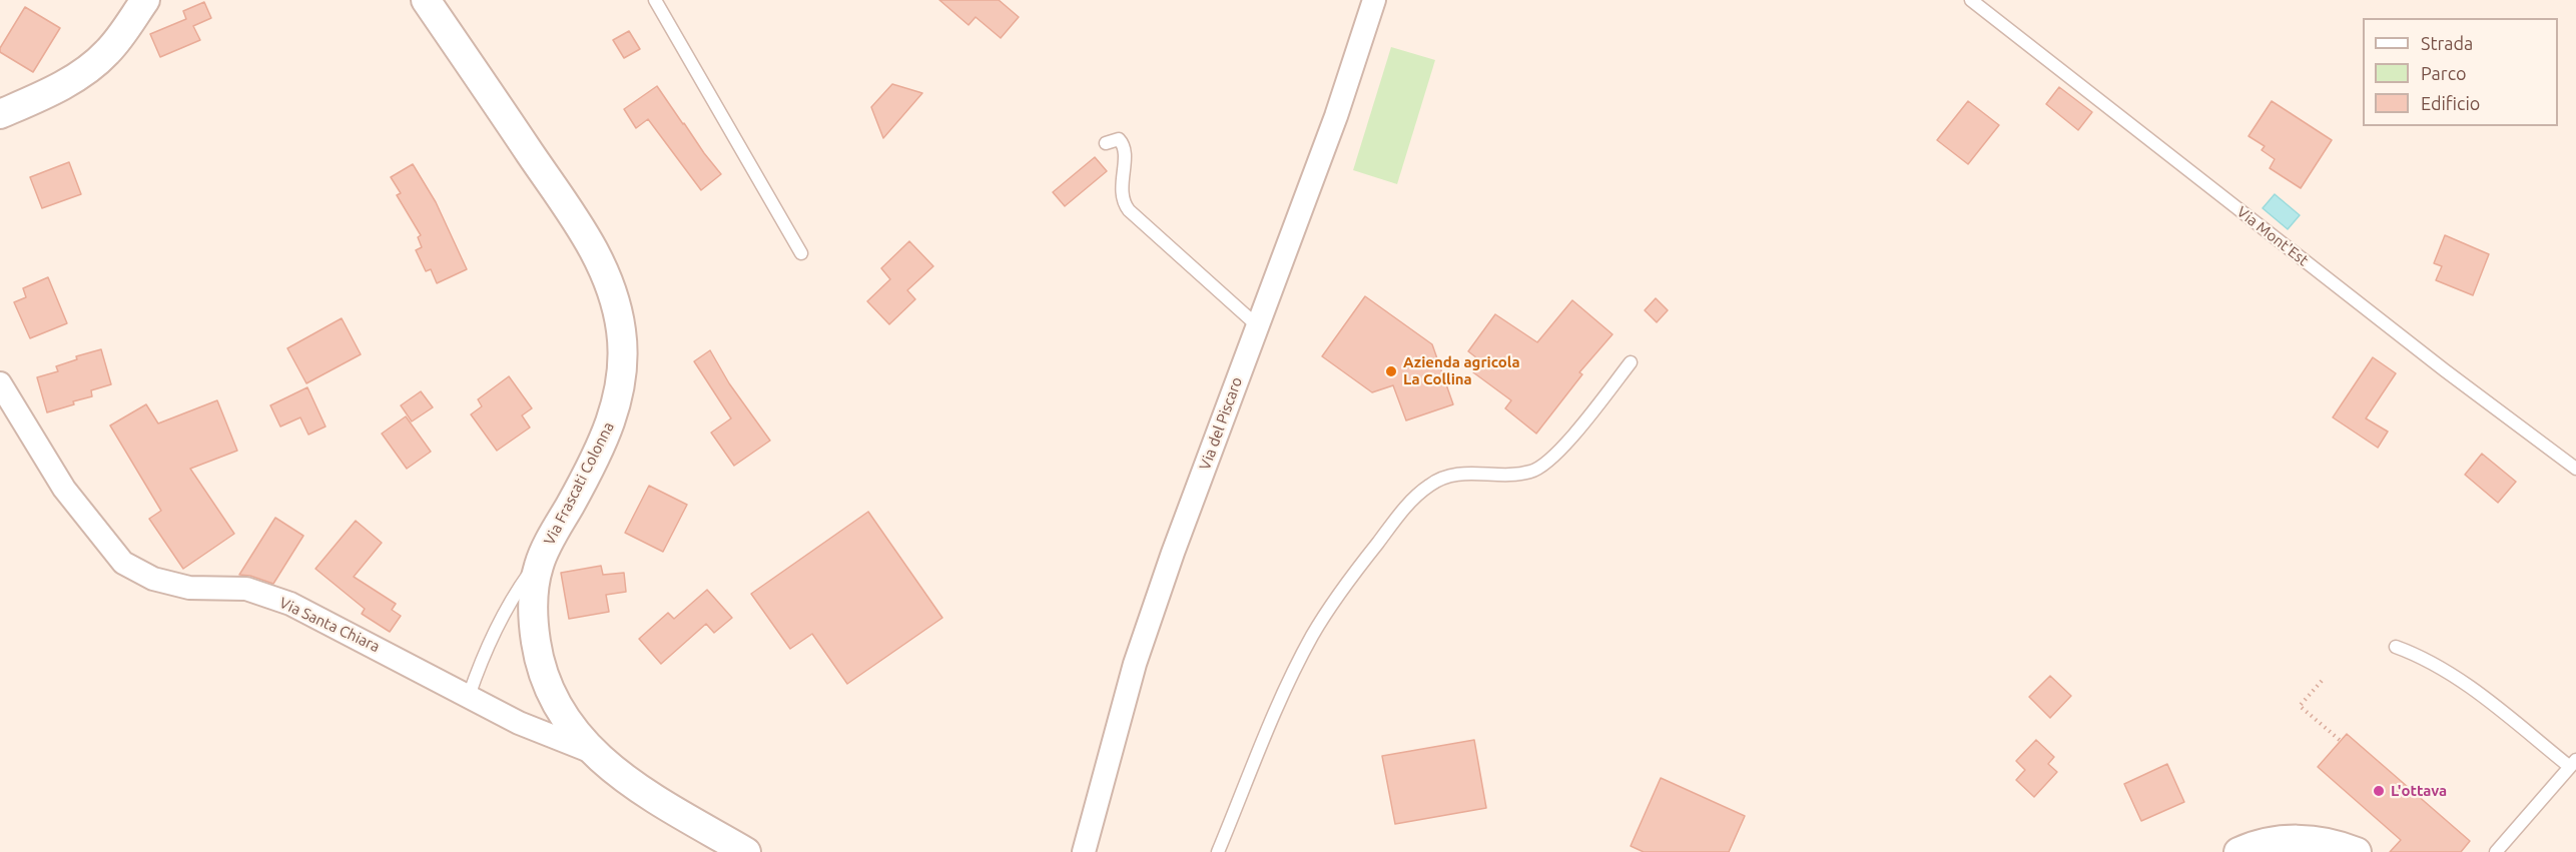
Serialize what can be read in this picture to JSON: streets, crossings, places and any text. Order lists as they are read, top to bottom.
{
  "streets": {
    "street": ["Via del Piscaro", "Via Frascati Colonna", "Via Santa Chiara"],
    "lane": ["Via Mont'Est"]
  },
  "crossings": [
    ["Via Frascati Colonna", "Via Santa Chiara"]
  ],
  "places": ["Azienda agricola La Collina", "L'ottava"],
  "legend": ["Strada", "Parco", "Edificio"]
}
